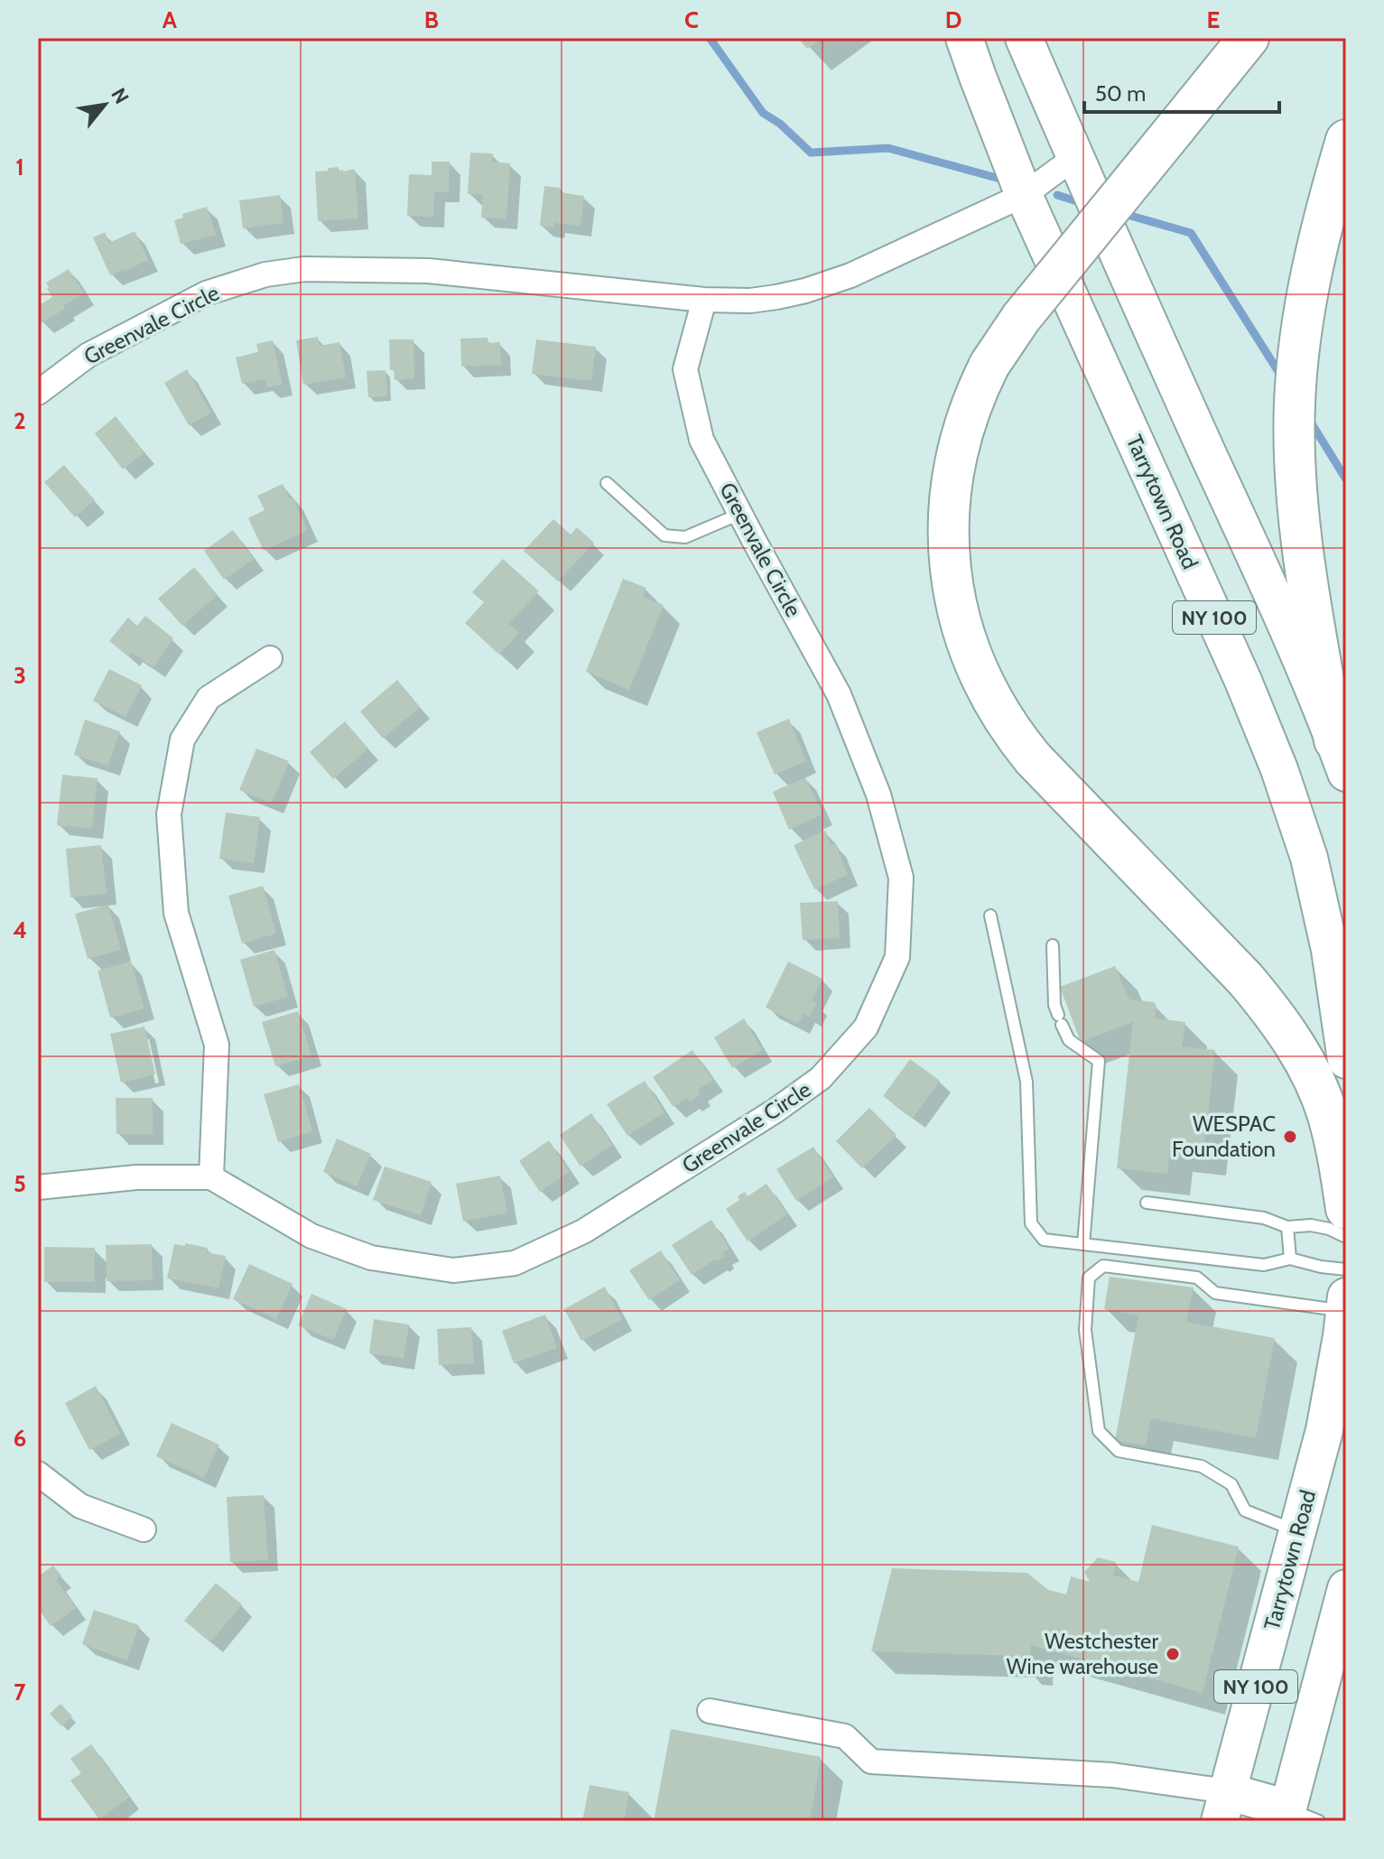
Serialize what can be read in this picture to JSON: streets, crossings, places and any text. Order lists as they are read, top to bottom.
{
  "streets": {
    "main road": ["Tarrytown Road", "NY 100"],
    "street": ["Greenvale Circle"]
  },
  "crossings": [
    ["Greenvale Circle", "Tarrytown Road"],
    ["Greenvale Circle", "NY 100"]
  ],
  "places": ["WESPAC Foundation", "Westchester Wine warehouse"],
  "scale_bar": "50 m",
  "north": "top right",
  "grid": {
    "columns": [
      "A",
      "B",
      "C",
      "D",
      "E"
    ],
    "rows": [
      "1",
      "2",
      "3",
      "4",
      "5",
      "6",
      "7"
    ]
  }
}
